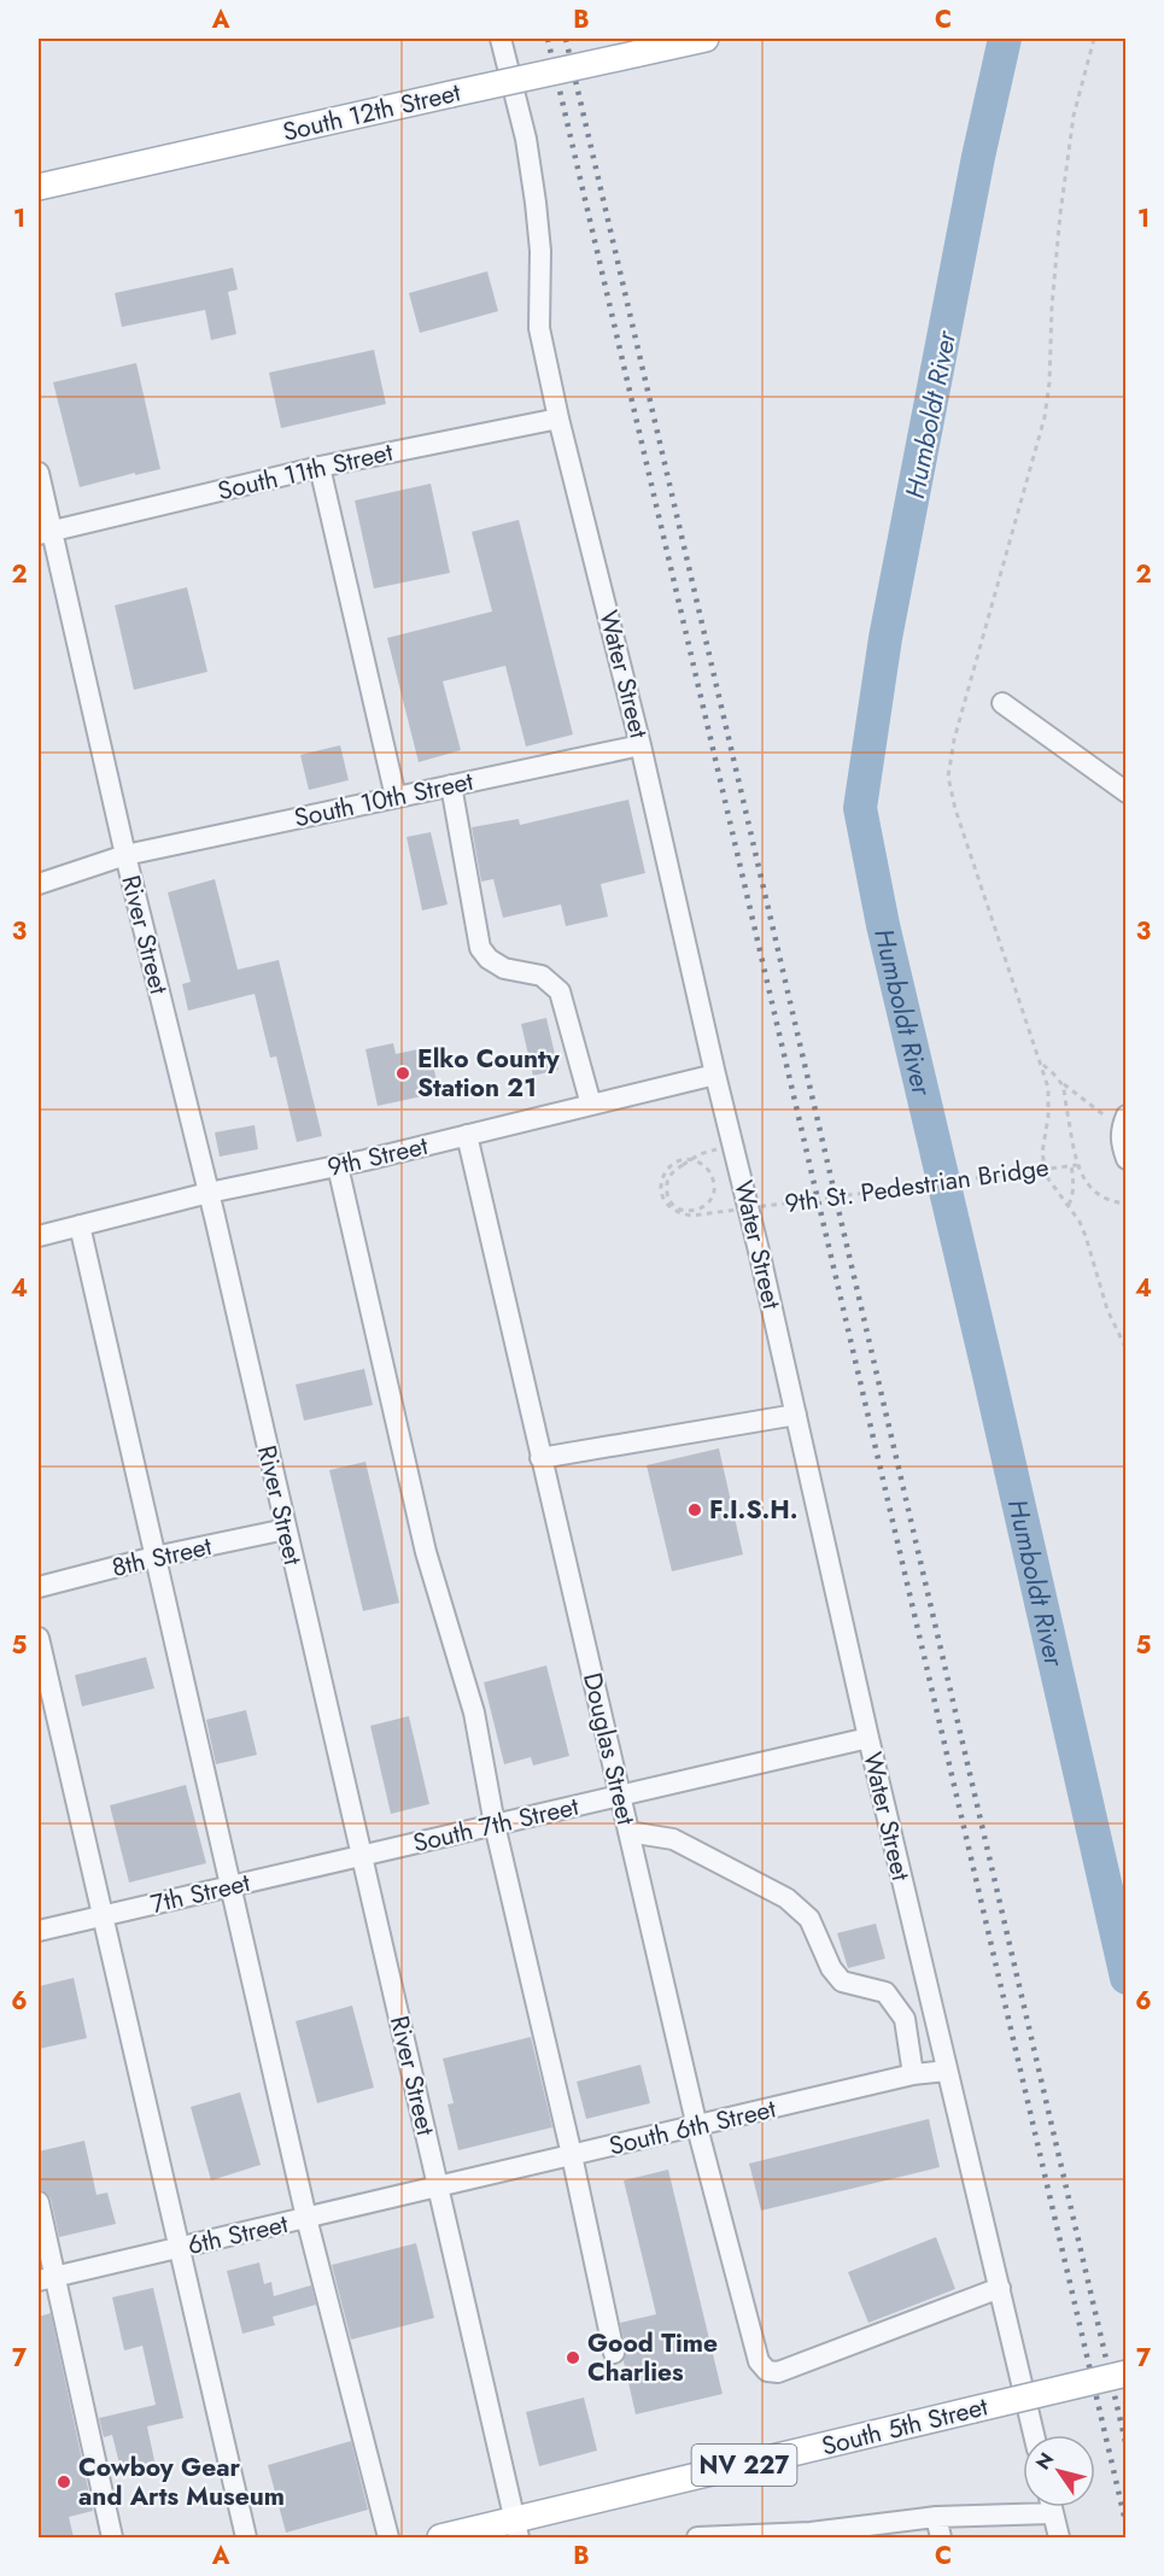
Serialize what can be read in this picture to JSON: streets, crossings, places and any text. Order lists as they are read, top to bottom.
{
  "streets": {
    "main road": ["South 12th Street", "South 5th Street", "NV 227"],
    "street": [
      "South 11th Street",
      "Water Street",
      "South 10th Street",
      "River Street",
      "9th Street",
      "8th Street",
      "Douglas Street",
      "South 7th Street",
      "7th Street",
      "South 6th Street",
      "6th Street"
    ],
    "path": ["9th St. Pedestrian Bridge"]
  },
  "crossings": [
    ["South 11th Street", "Water Street"],
    ["South 11th Street", "River Street"],
    ["Water Street", "South 10th Street"],
    ["Water Street", "9th Street"],
    ["Water Street", "Douglas Street"],
    ["Water Street", "South 7th Street"],
    ["Water Street", "South 6th Street"],
    ["South 10th Street", "River Street"],
    ["River Street", "9th Street"],
    ["River Street", "8th Street"],
    ["River Street", "South 7th Street"],
    ["River Street", "7th Street"],
    ["River Street", "South 6th Street"],
    ["River Street", "6th Street"],
    ["River Street", "South 5th Street"],
    ["River Street", "NV 227"],
    ["9th Street", "Douglas Street"],
    ["Douglas Street", "South 7th Street"],
    ["Douglas Street", "South 6th Street"],
    ["South 7th Street", "7th Street"],
    ["South 6th Street", "6th Street"],
    ["South 5th Street", "NV 227"]
  ],
  "water": ["Humboldt River"],
  "places": [
    "Elko County Station 21",
    "F.I.S.H.",
    "Good Time Charlies",
    "Cowboy Gear and Arts Museum"
  ],
  "north": "top left",
  "grid": {
    "columns": ["A", "B", "C"],
    "rows": [
      "1",
      "2",
      "3",
      "4",
      "5",
      "6",
      "7"
    ]
  }
}
